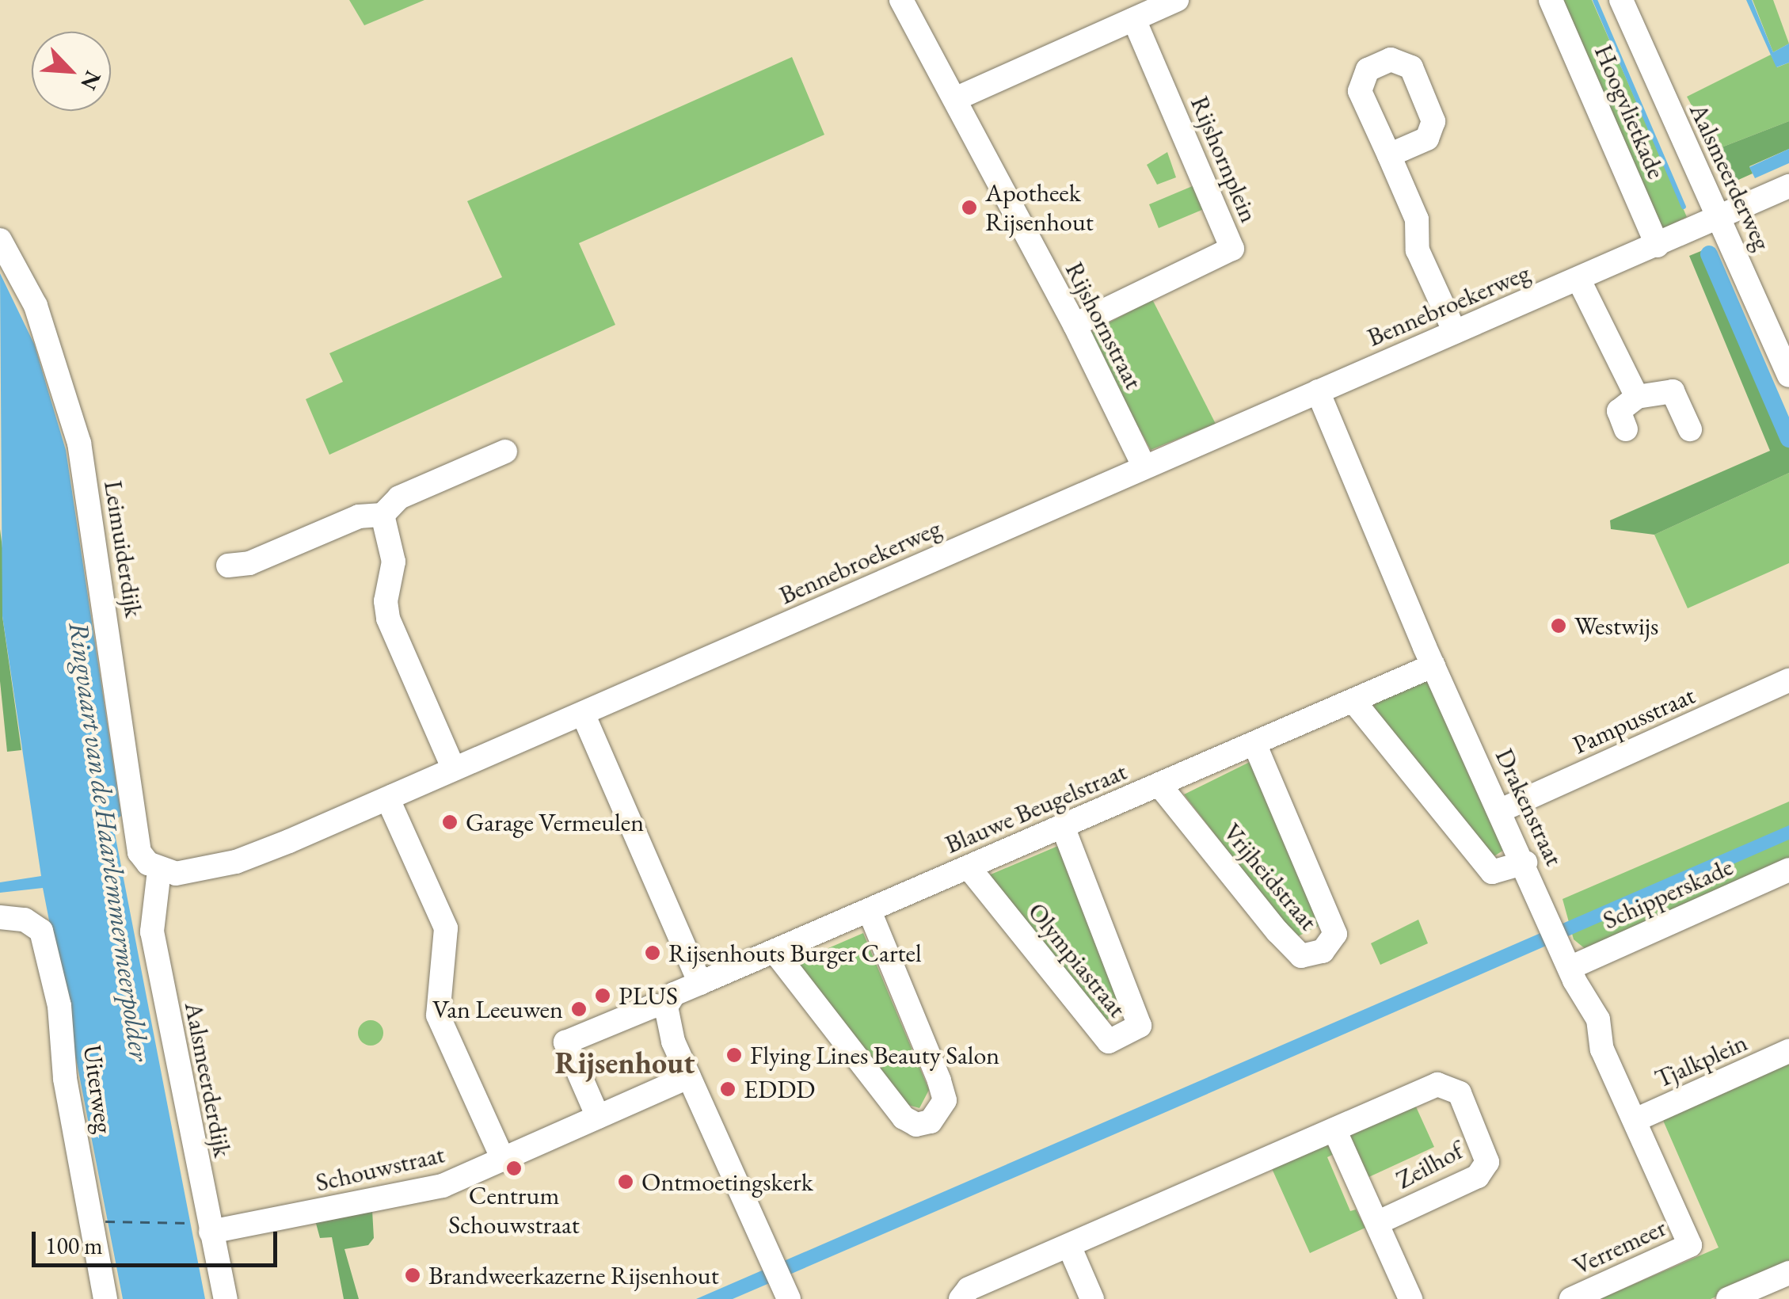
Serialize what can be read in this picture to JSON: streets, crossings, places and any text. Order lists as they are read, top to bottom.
{
  "streets": {
    "street": [
      "Hoogvlietkade",
      "Rijshornplein",
      "Aalsmeerderweg",
      "Bennebroekerweg",
      "Rijshornstraat",
      "Leimuiderdijk",
      "Pampusstraat",
      "Drakenstraat",
      "Blauwe Beugelstraat",
      "Vrijheidstraat",
      "Schipperskade",
      "Olympiastraat",
      "Tjalkplein",
      "Aalsmeerderdijk",
      "Uiterweg",
      "Zeilhof",
      "Schouwstraat",
      "Verremeer"
    ]
  },
  "crossings": [
    ["Hoogvlietkade", "Bennebroekerweg"],
    ["Rijshornplein", "Rijshornstraat"],
    ["Aalsmeerderweg", "Bennebroekerweg"],
    ["Bennebroekerweg", "Rijshornstraat"],
    ["Bennebroekerweg", "Leimuiderdijk"],
    ["Bennebroekerweg", "Drakenstraat"],
    ["Bennebroekerweg", "Aalsmeerderdijk"],
    ["Leimuiderdijk", "Aalsmeerderdijk"],
    ["Pampusstraat", "Drakenstraat"],
    ["Drakenstraat", "Blauwe Beugelstraat"],
    ["Drakenstraat", "Schipperskade"],
    ["Drakenstraat", "Tjalkplein"],
    ["Drakenstraat", "Verremeer"],
    ["Blauwe Beugelstraat", "Vrijheidstraat"],
    ["Blauwe Beugelstraat", "Olympiastraat"],
    ["Aalsmeerderdijk", "Schouwstraat"]
  ],
  "districts": ["Rijsenhout"],
  "water": ["Ringvaart van de Haarlemmermeerpolder"],
  "places": [
    "Apotheek Rijsenhout",
    "Westwijs",
    "Garage Vermeulen",
    "Rijsenhouts Burger Cartel",
    "PLUS",
    "Van Leeuwen",
    "Flying Lines Beauty Salon",
    "EDDD",
    "Centrum Schouwstraat",
    "Ontmoetingskerk",
    "Brandweerkazerne Rijsenhout"
  ],
  "scale_bar": "100 m",
  "north": "bottom right"
}
